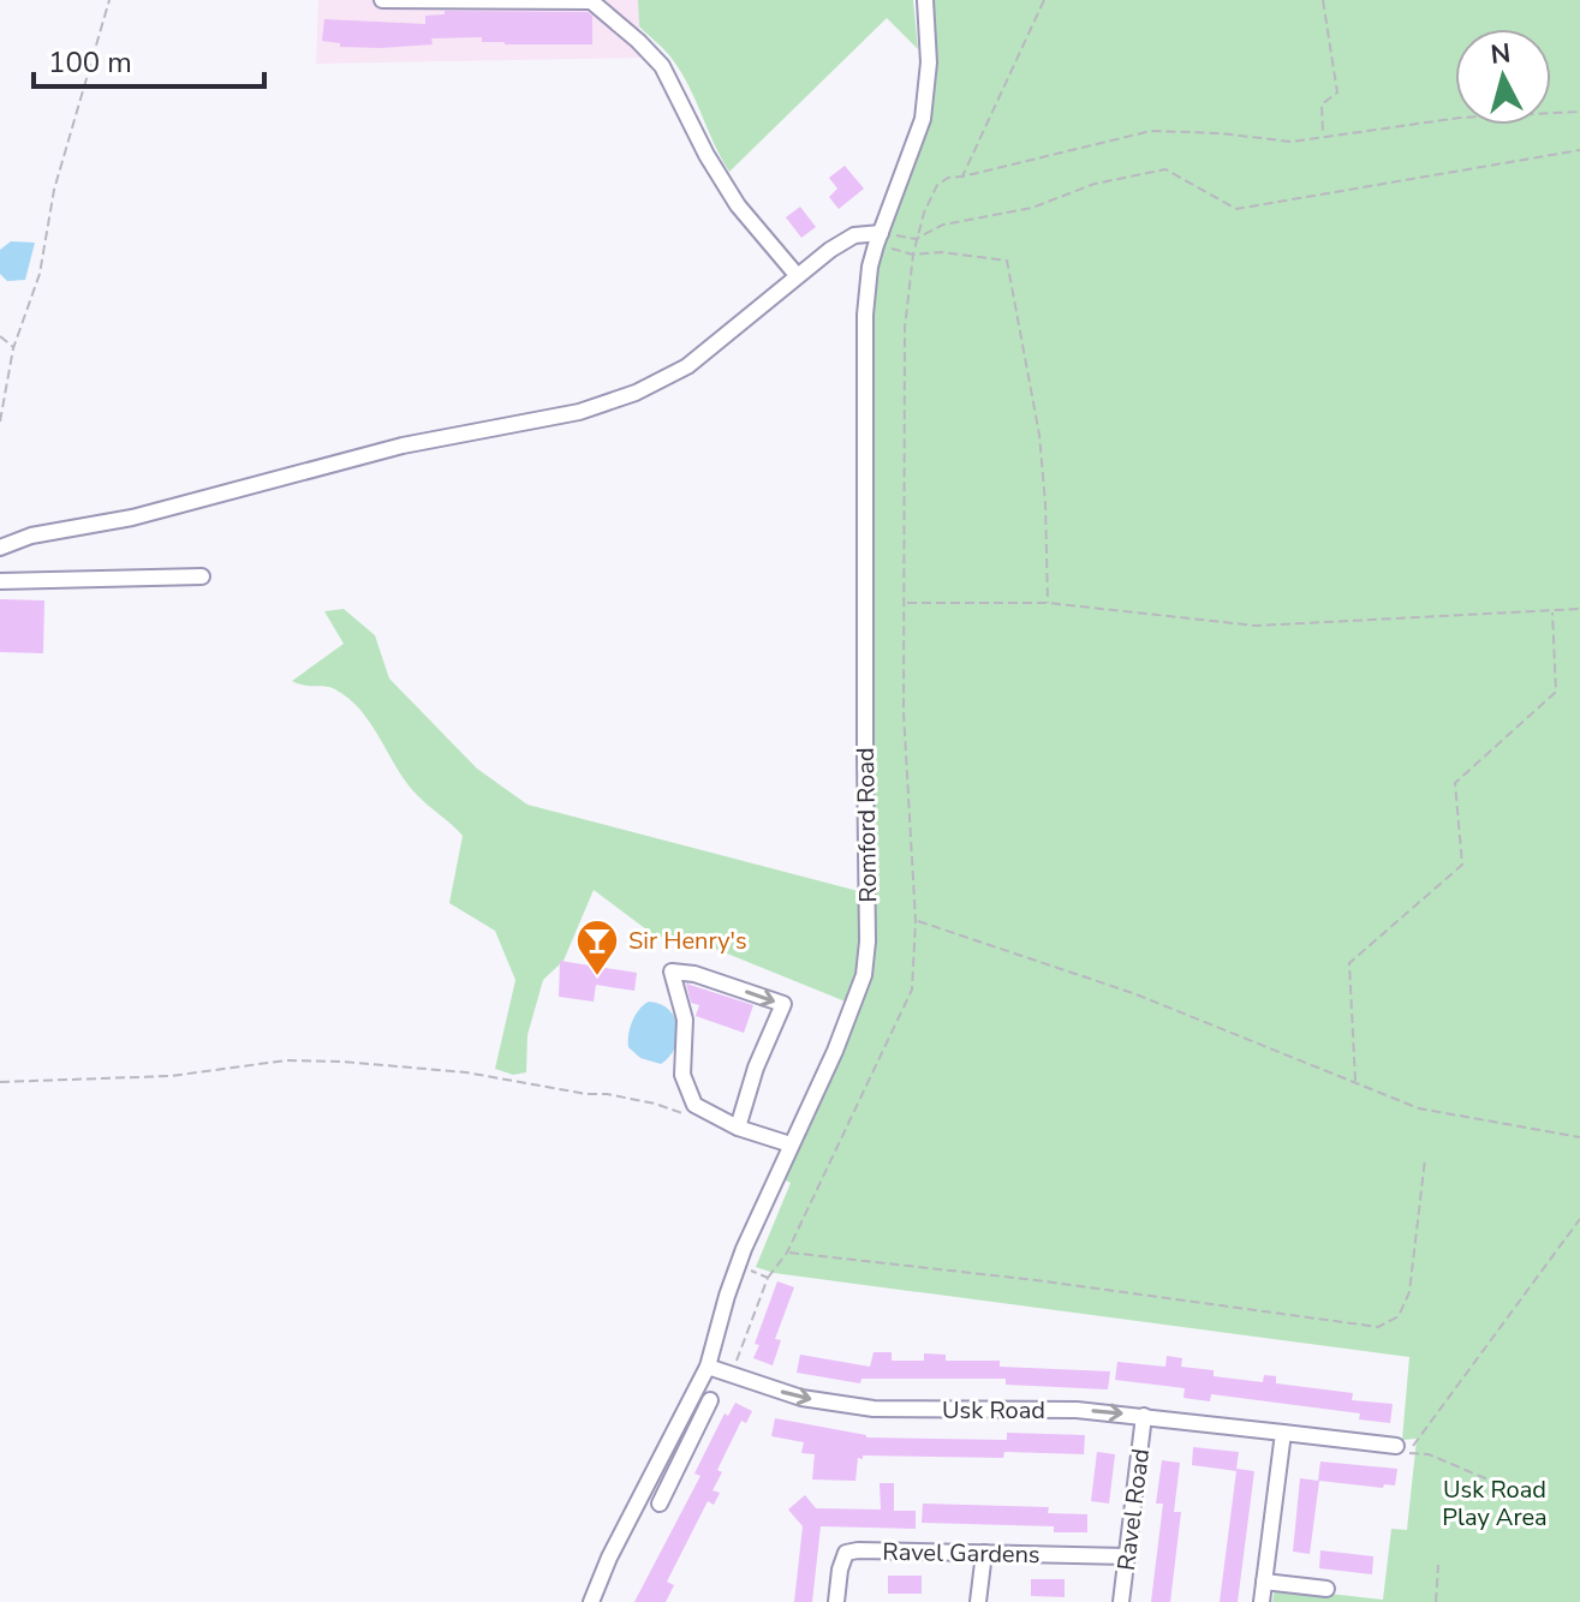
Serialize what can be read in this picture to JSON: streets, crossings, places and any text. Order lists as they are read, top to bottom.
{
  "streets": {
    "street": [
      "Romford Road",
      "Usk Road",
      "Ravel Road",
      "Ravel Gardens"
    ]
  },
  "crossings": [
    ["Romford Road", "Usk Road"],
    ["Usk Road", "Ravel Road"],
    ["Ravel Road", "Ravel Gardens"]
  ],
  "one_way": ["Usk Road"],
  "parks": ["Usk Road Play Area"],
  "places": {
    "bar": ["Sir Henry's"]
  },
  "scale_bar": "100 m",
  "north": "top"
}
